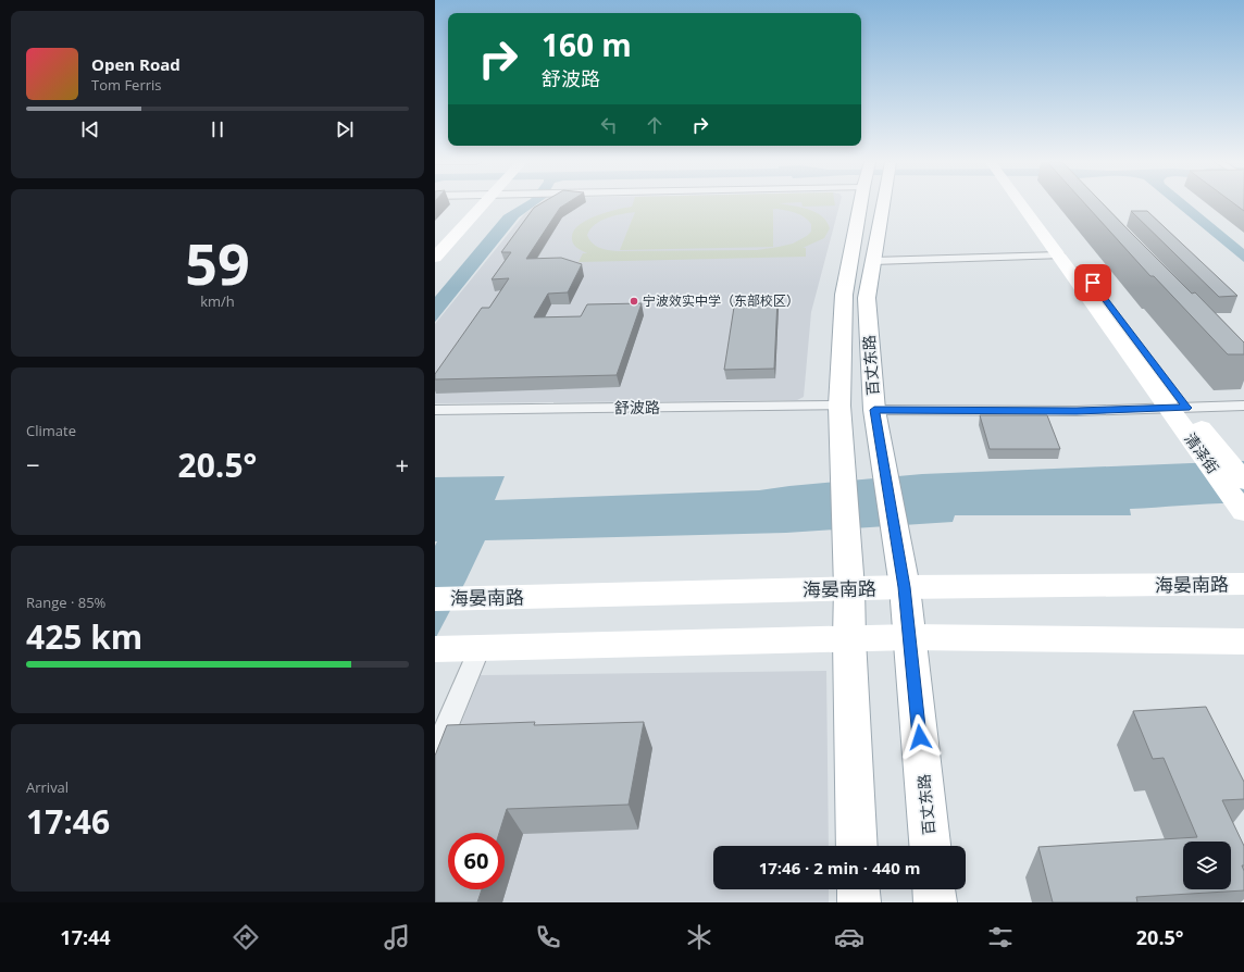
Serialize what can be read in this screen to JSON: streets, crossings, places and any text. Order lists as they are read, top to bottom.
{
  "streets": {
    "main road": ["百丈东路", "清泽街", "海晏南路"],
    "street": ["舒波路"]
  },
  "crossings": [
    ["百丈东路", "舒波路"],
    ["百丈东路", "海晏南路"]
  ],
  "places": ["宁波效实中学（东部校区）"],
  "page": {
    "turn": ["160 m", "舒波路"],
    "song": ["Open Road", "Tom Ferris"],
    "tile": [
      ["59", "km/h"],
      "Climate",
      ["Range · 85%", "425 km"],
      ["Arrival", "17:46"]
    ],
    "heat": ["−", "20.5°", "+"],
    "limit": "60",
    "trip": "17:46 · 2 min · 440 m",
    "tabs": ["17:44", "20.5°"]
  }
}
